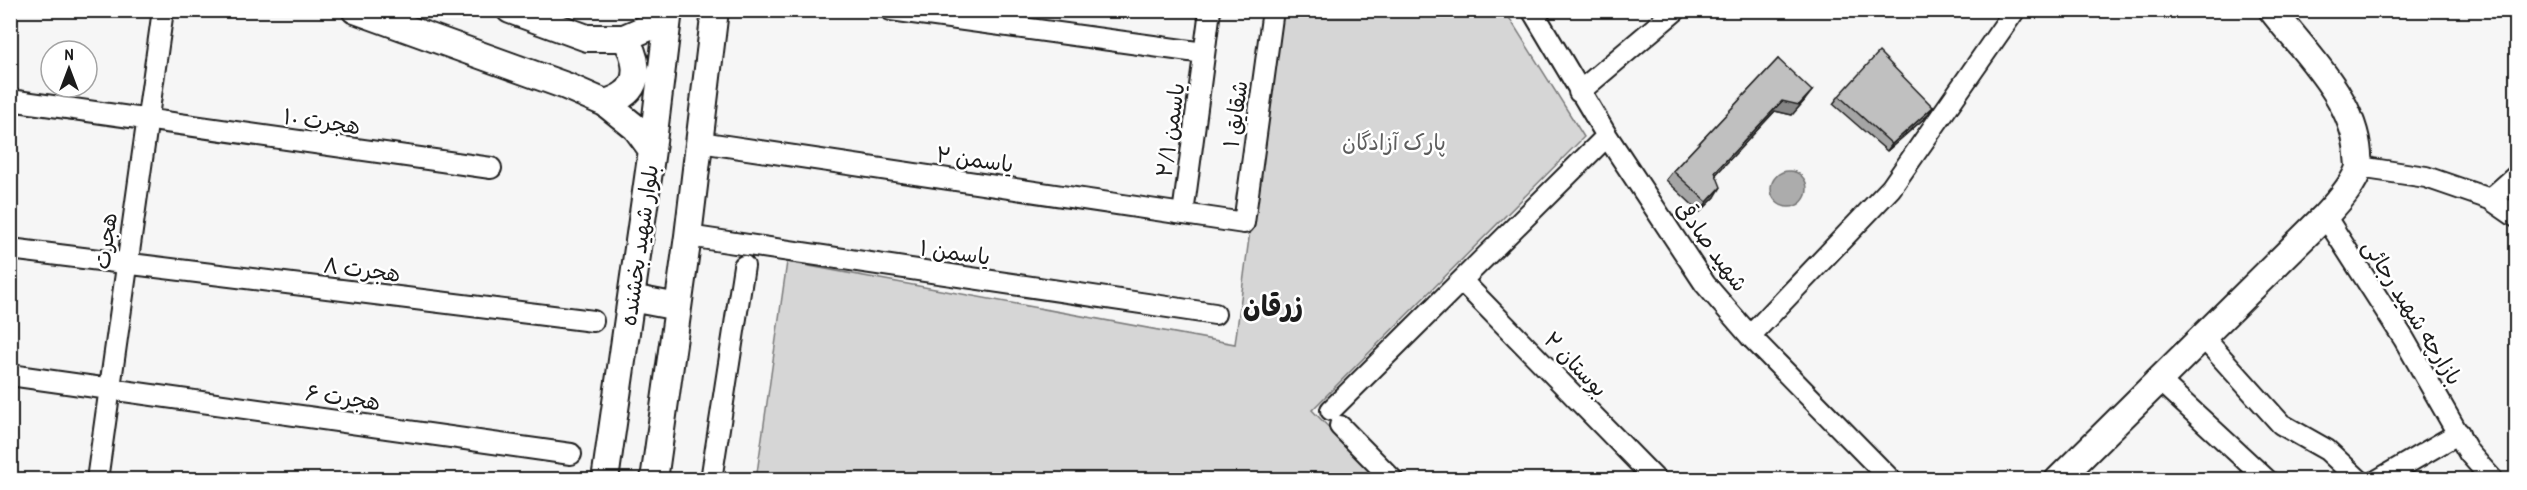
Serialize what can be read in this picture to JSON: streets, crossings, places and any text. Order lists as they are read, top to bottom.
{
  "streets": {
    "main road": ["بلوار شهید بخشنده"],
    "street": [
      "شقایق ۱",
      "هجرت ۱۰",
      "یاسمن ۲/۱",
      "یاسمن ۲",
      "هجرت",
      "شهید صادقی",
      "یاسمن ۱",
      "هجرت ۸",
      "بازارچه شهید رجائی",
      "بوستان ۲",
      "هجرت ۶"
    ]
  },
  "crossings": [
    ["شقایق ۱", "یاسمن ۲"],
    ["هجرت ۱۰", "هجرت"],
    ["یاسمن ۲/۱", "یاسمن ۲"],
    ["یاسمن ۲", "بلوار شهید بخشنده"],
    ["هجرت", "هجرت ۸"],
    ["هجرت", "هجرت ۶"],
    ["بلوار شهید بخشنده", "یاسمن ۱"]
  ],
  "districts": ["زرقان"],
  "parks": ["پارک آزادگان"],
  "north": "top"
}
